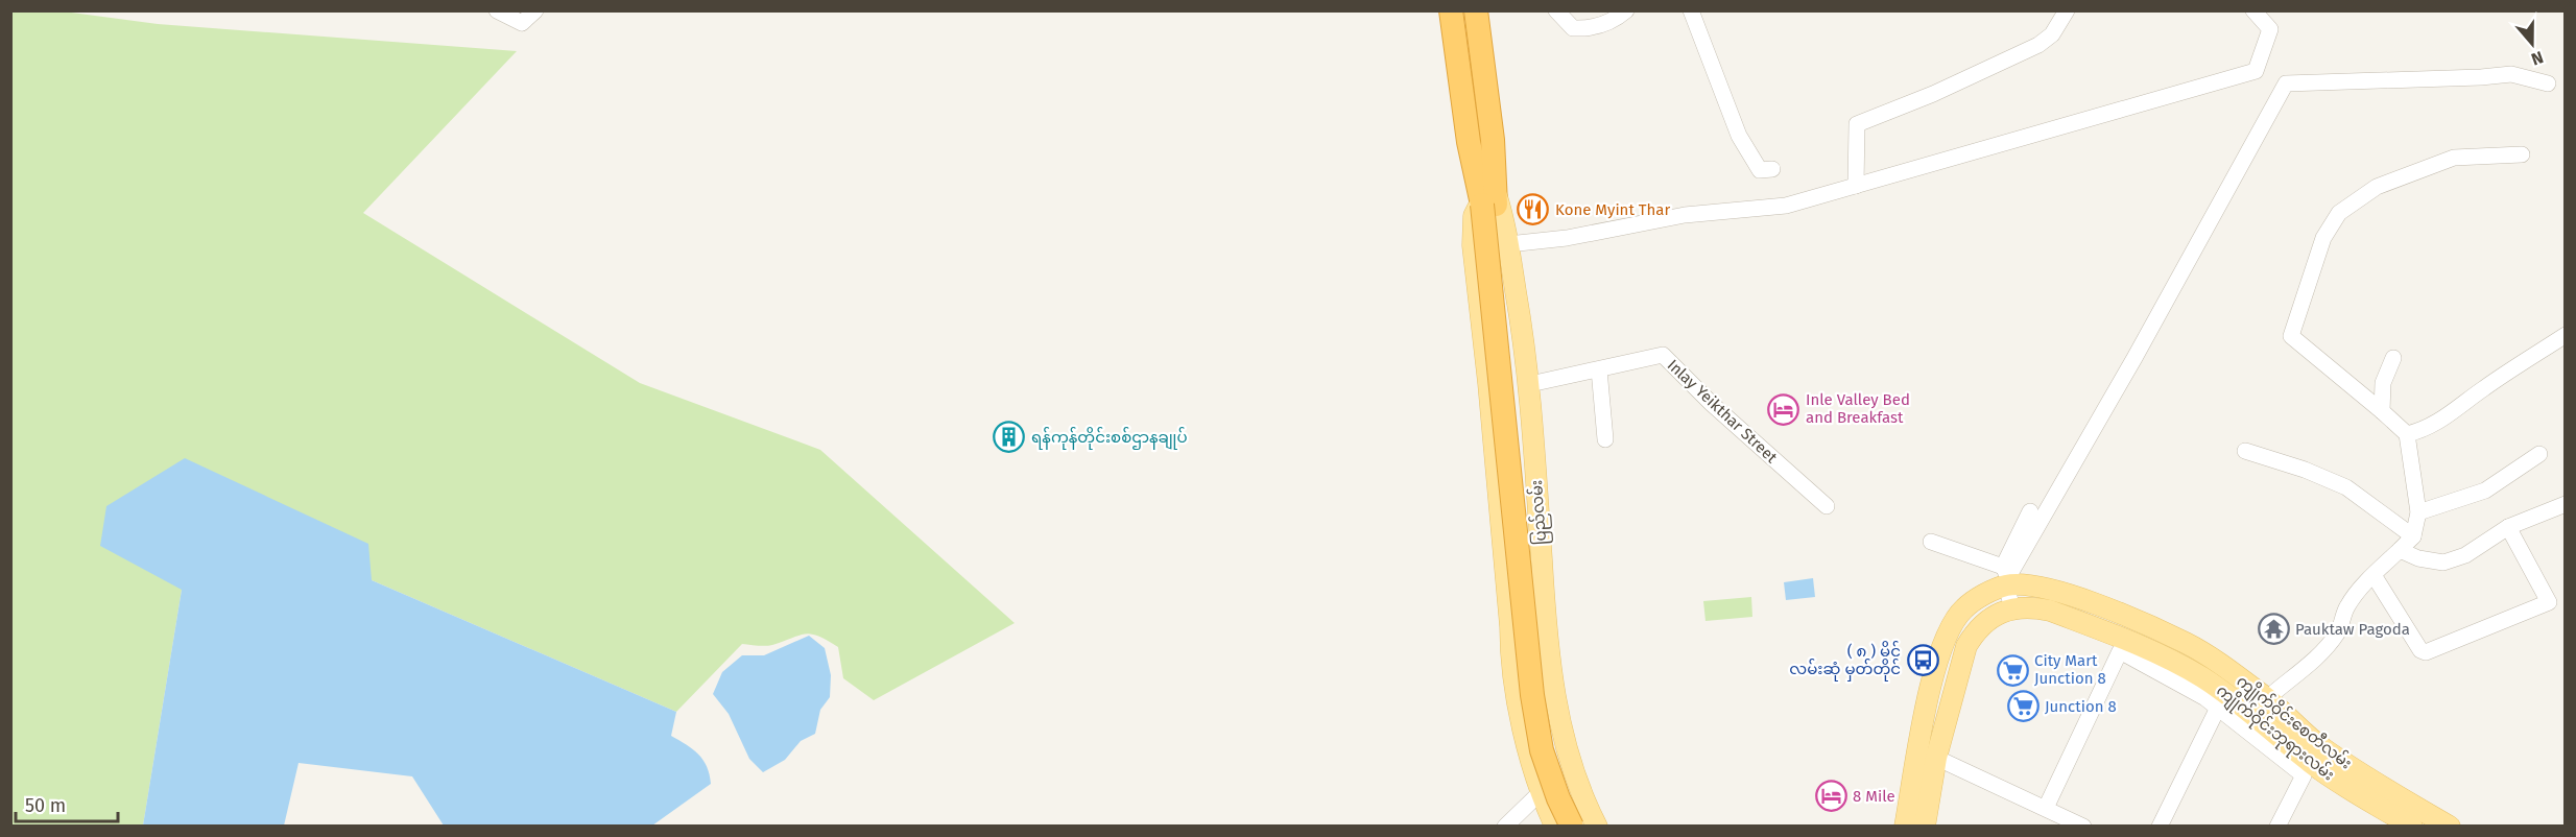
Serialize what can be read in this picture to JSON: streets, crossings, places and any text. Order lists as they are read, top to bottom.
{
  "streets": {
    "highway": ["ပြည်လမ်း"],
    "main road": ["ကျိုက်ဝိုင်းစေတီလမ်း", "ကျိုက်ဝိုင်းဘုရားလမ်း"],
    "street": ["Inlay Yeikthar Street"]
  },
  "crossings": [
    ["Inlay Yeikthar Street", "ပြည်လမ်း"],
    ["ကျိုက်ဝိုင်းစေတီလမ်း", "ကျိုက်ဝိုင်းဘုရားလမ်း"]
  ],
  "places": {
    "restaurant": ["Kone Myint Thar"],
    "hotel": ["Inle Valley Bed and Breakfast", "8 Mile"],
    "building": ["ရန်ကုန်တိုင်းစစ်ဌာနချုပ်"],
    "temple": ["Pauktaw Pagoda"],
    "bus stop": ["( ၈ ) မိုင် လမ်းဆုံ မှတ်တိုင်"],
    "supermarket": ["City Mart Junction 8", "Junction 8"]
  },
  "scale_bar": "50 m",
  "north": "bottom"
}
